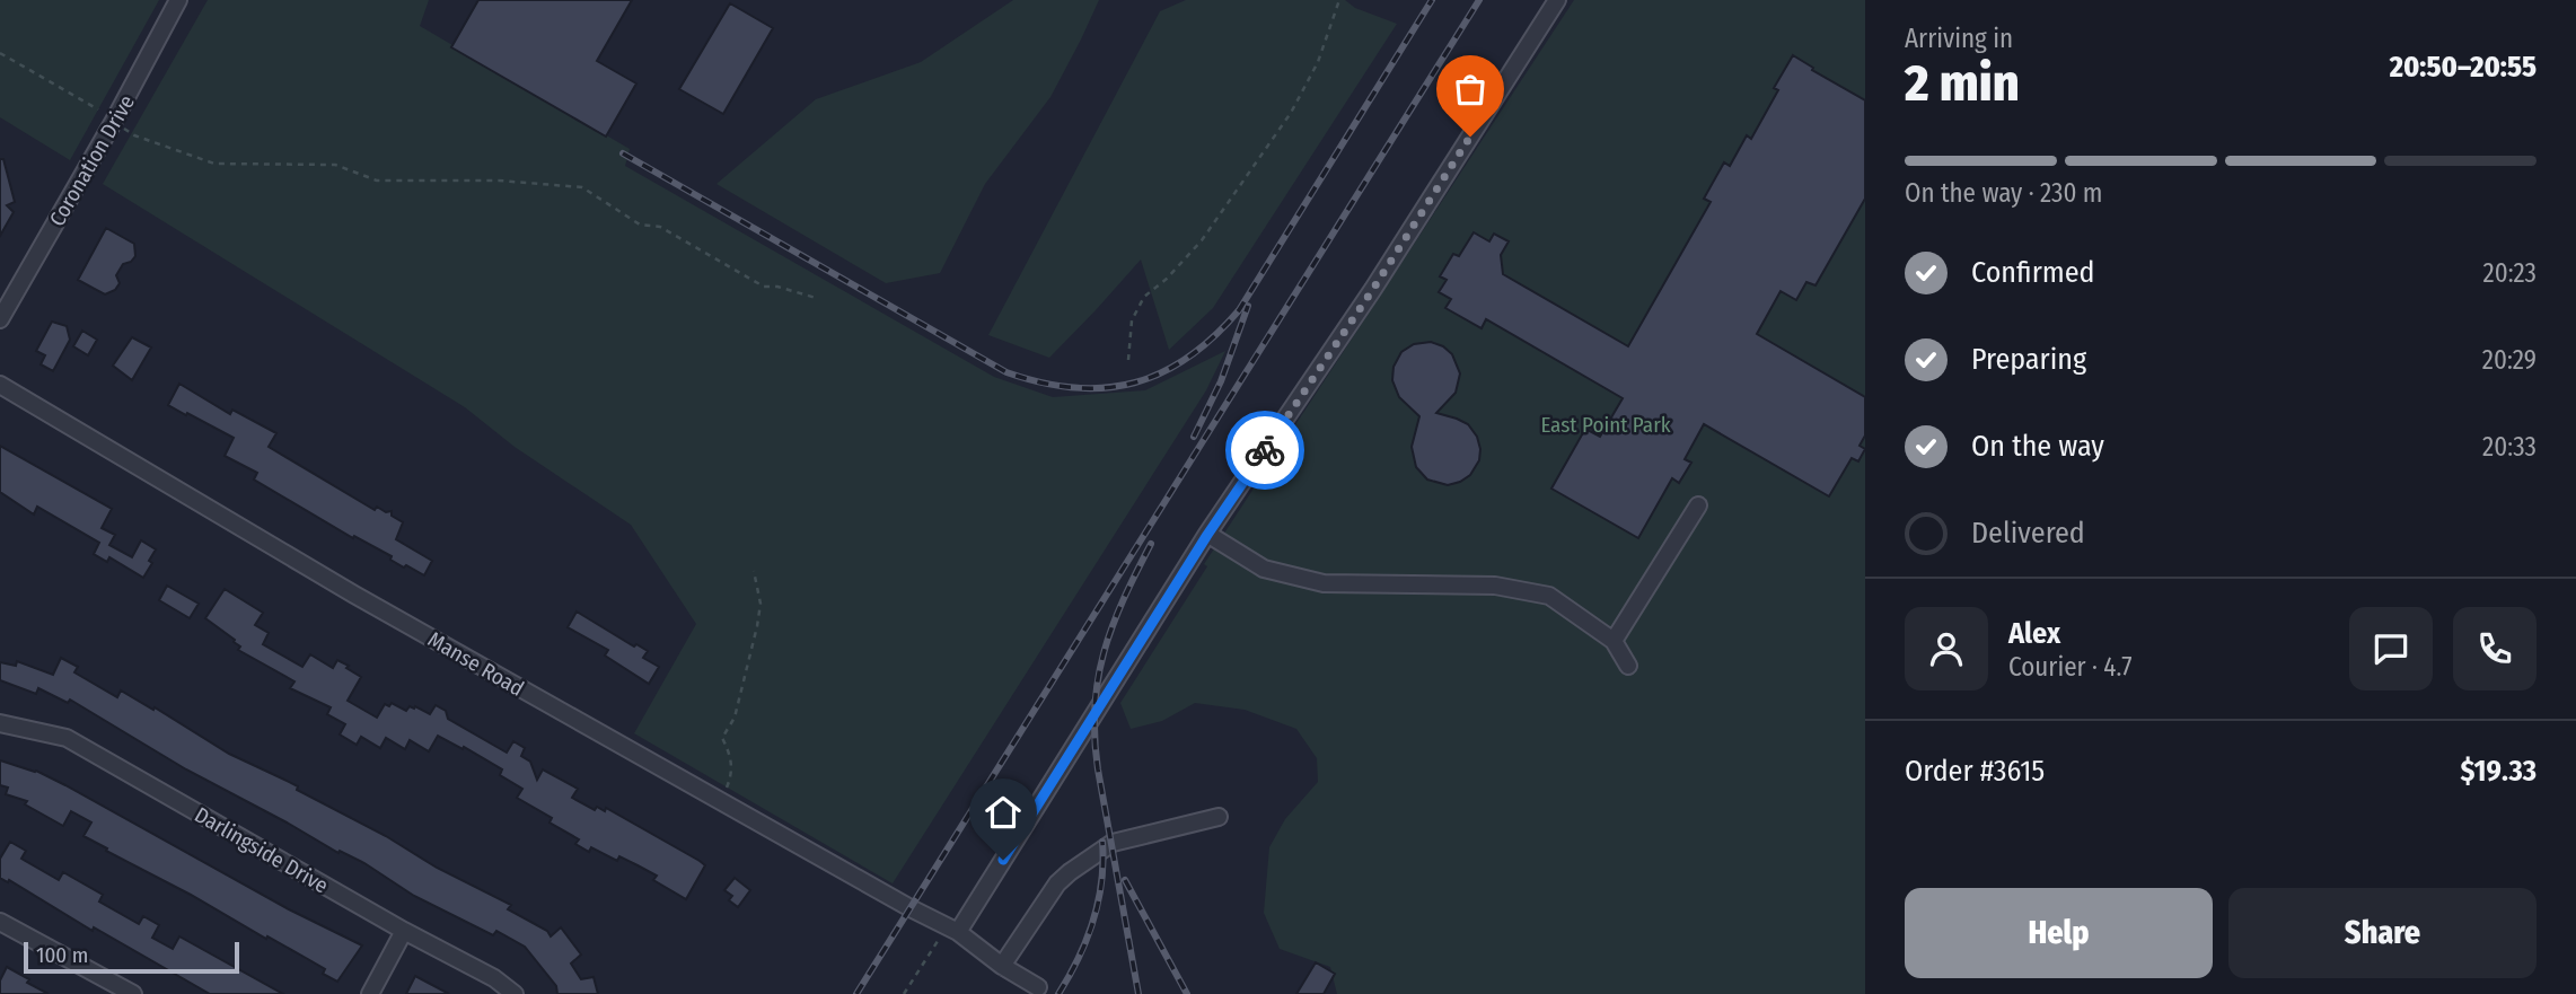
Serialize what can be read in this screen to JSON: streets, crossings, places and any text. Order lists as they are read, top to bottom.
{
  "streets": {
    "street": ["Coronation Drive", "Manse Road", "Darlingside Drive"]
  },
  "parks": ["East Point Park"],
  "scale_bar": "100 m",
  "page": {
    "heading": ["2 min", "Arriving in", "20:50–20:55"],
    "panel": [
      "Alex",
      "Courier · 4.7",
      "Order #3615",
      "$19.33"
    ],
    "bar": "On the way · 230 m",
    "list": [
      ["Confirmed", "20:23"],
      ["Preparing", "20:29"],
      ["On the way", "20:33"],
      "Delivered"
    ],
    "buttons": ["Help", "Share"],
    "scale": "100 m"
  }
}
